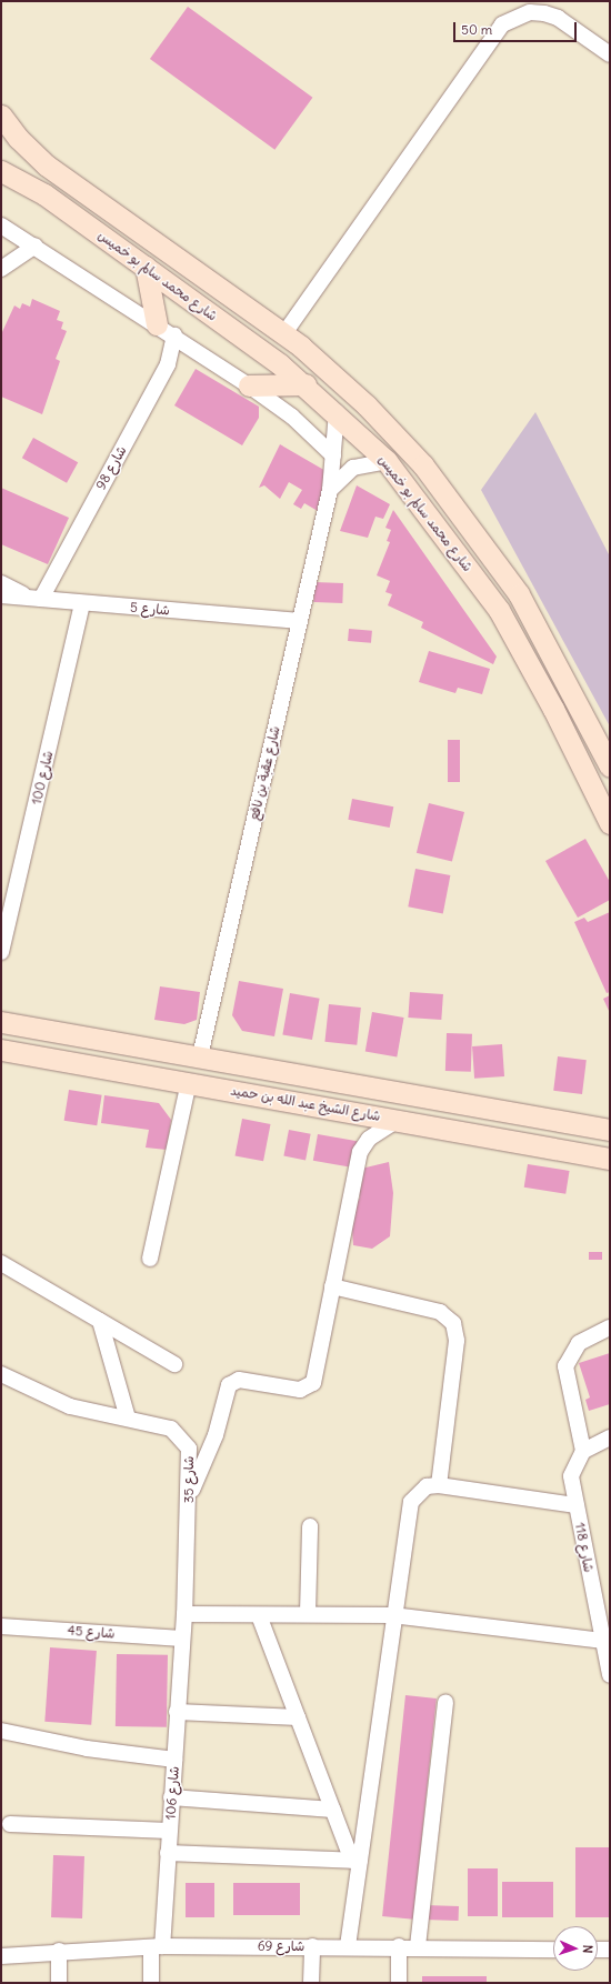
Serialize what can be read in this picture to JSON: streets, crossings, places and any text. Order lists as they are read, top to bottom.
{
  "streets": {
    "main road": ["شارع محمد سالم بو خميس", "شارع الشيخ عبد الله بن حميد"],
    "street": [
      "شارع 98",
      "شارع 5",
      "شارع عقبة بن نافع",
      "شارع 100",
      "شارع 35",
      "شارع 118",
      "شارع 45",
      "شارع 106",
      "شارع 69"
    ]
  },
  "crossings": [
    ["شارع محمد سالم بو خميس", "شارع عقبة بن نافع"],
    ["شارع 98", "شارع 5"],
    ["شارع 5", "شارع عقبة بن نافع"],
    ["شارع 5", "شارع 100"],
    ["شارع عقبة بن نافع", "شارع الشيخ عبد الله بن حميد"],
    ["شارع 35", "شارع 45"],
    ["شارع 35", "شارع 106"],
    ["شارع 45", "شارع 106"],
    ["شارع 106", "شارع 69"]
  ],
  "scale_bar": "50 m",
  "north": "right"
}
